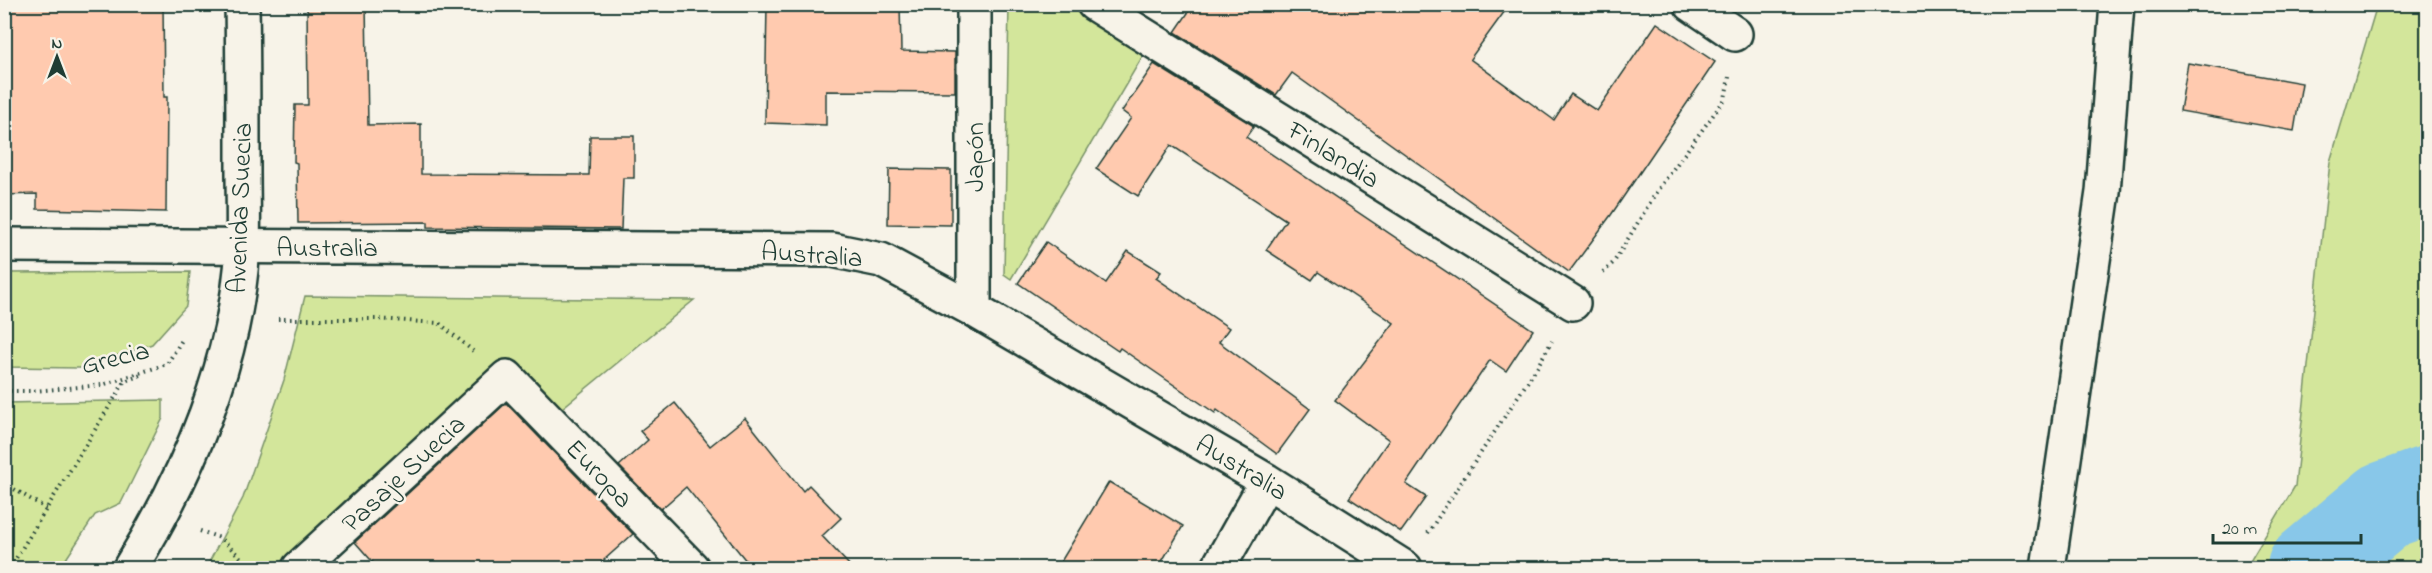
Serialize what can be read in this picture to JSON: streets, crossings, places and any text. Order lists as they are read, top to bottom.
{
  "streets": {
    "street": [
      "Finlandia",
      "Japón",
      "Avenida Suecia",
      "Australia",
      "Pasaje Suecia",
      "Europa"
    ],
    "path": ["Grecia"]
  },
  "crossings": [
    ["Japón", "Australia"],
    ["Avenida Suecia", "Australia"],
    ["Pasaje Suecia", "Europa"]
  ],
  "scale_bar": "20 m",
  "north": "top"
}
